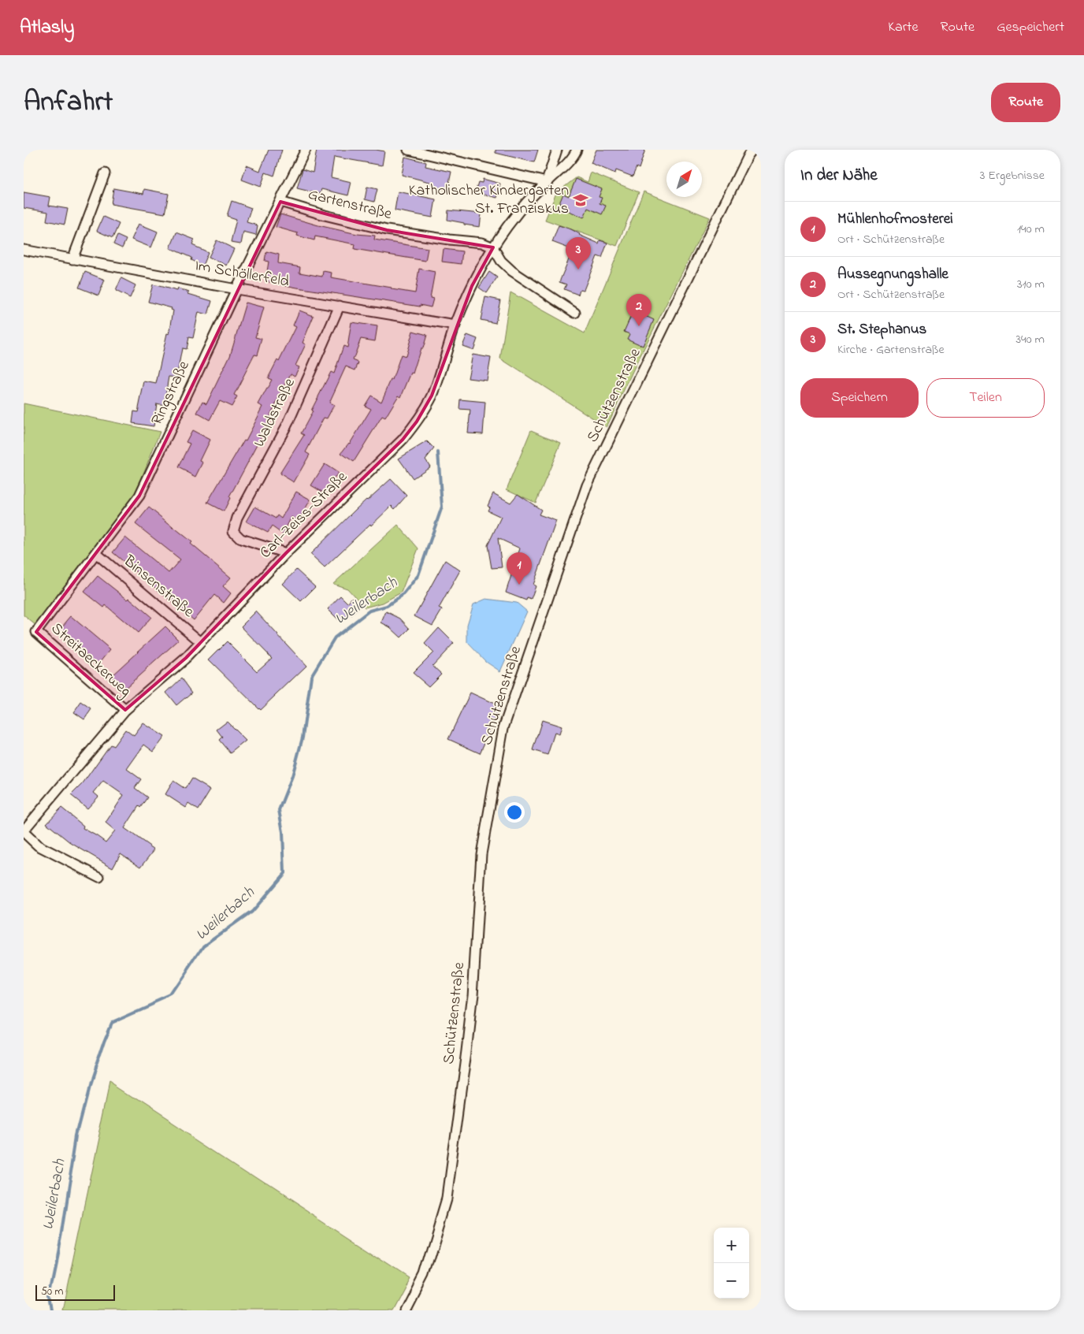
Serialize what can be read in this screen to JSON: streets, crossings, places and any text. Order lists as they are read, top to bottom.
{
  "streets": {
    "street": [
      "Gartenstraße",
      "Im Schöllerfeld",
      "Ringstraße",
      "Schützenstraße",
      "Waldstraße",
      "Carl-Zeiss-Straße",
      "Binsenstraße",
      "Streitaeckerweg"
    ]
  },
  "crossings": [
    ["Gartenstraße", "Ringstraße"],
    ["Gartenstraße", "Carl-Zeiss-Straße"],
    ["Im Schöllerfeld", "Ringstraße"],
    ["Im Schöllerfeld", "Waldstraße"],
    ["Im Schöllerfeld", "Carl-Zeiss-Straße"],
    ["Ringstraße", "Binsenstraße"],
    ["Ringstraße", "Streitaeckerweg"],
    ["Waldstraße", "Carl-Zeiss-Straße"],
    ["Carl-Zeiss-Straße", "Binsenstraße"],
    ["Carl-Zeiss-Straße", "Streitaeckerweg"]
  ],
  "water": ["Weilerbach"],
  "places": {
    "school or university": ["Katholischer Kindergarten St. Franziskus"]
  },
  "scale_bar": "50 m",
  "north": "top right",
  "page": {
    "header": "Atlasly",
    "nav": ["Karte", "Route", "Gespeichert"],
    "title": "Anfahrt",
    "buttons": [
      "Route",
      ["Speichern", "Teilen"]
    ],
    "heading": ["In der Nähe", "3 Ergebnisse"],
    "list": [
      {
        "mark": "1",
        "name": "Mühlenhofmosterei",
        "note": "Ort · Schützenstraße",
        "value": "140 m"
      },
      {
        "mark": "2",
        "name": "Aussegnungshalle",
        "note": "Ort · Schützenstraße",
        "value": "310 m"
      },
      {
        "mark": "3",
        "name": "St. Stephanus",
        "note": "Kirche · Gartenstraße",
        "value": "340 m"
      }
    ],
    "pins": ["3", "2", "1"],
    "map_buttons": ["+", "−"],
    "scale": "50 m"
  }
}
